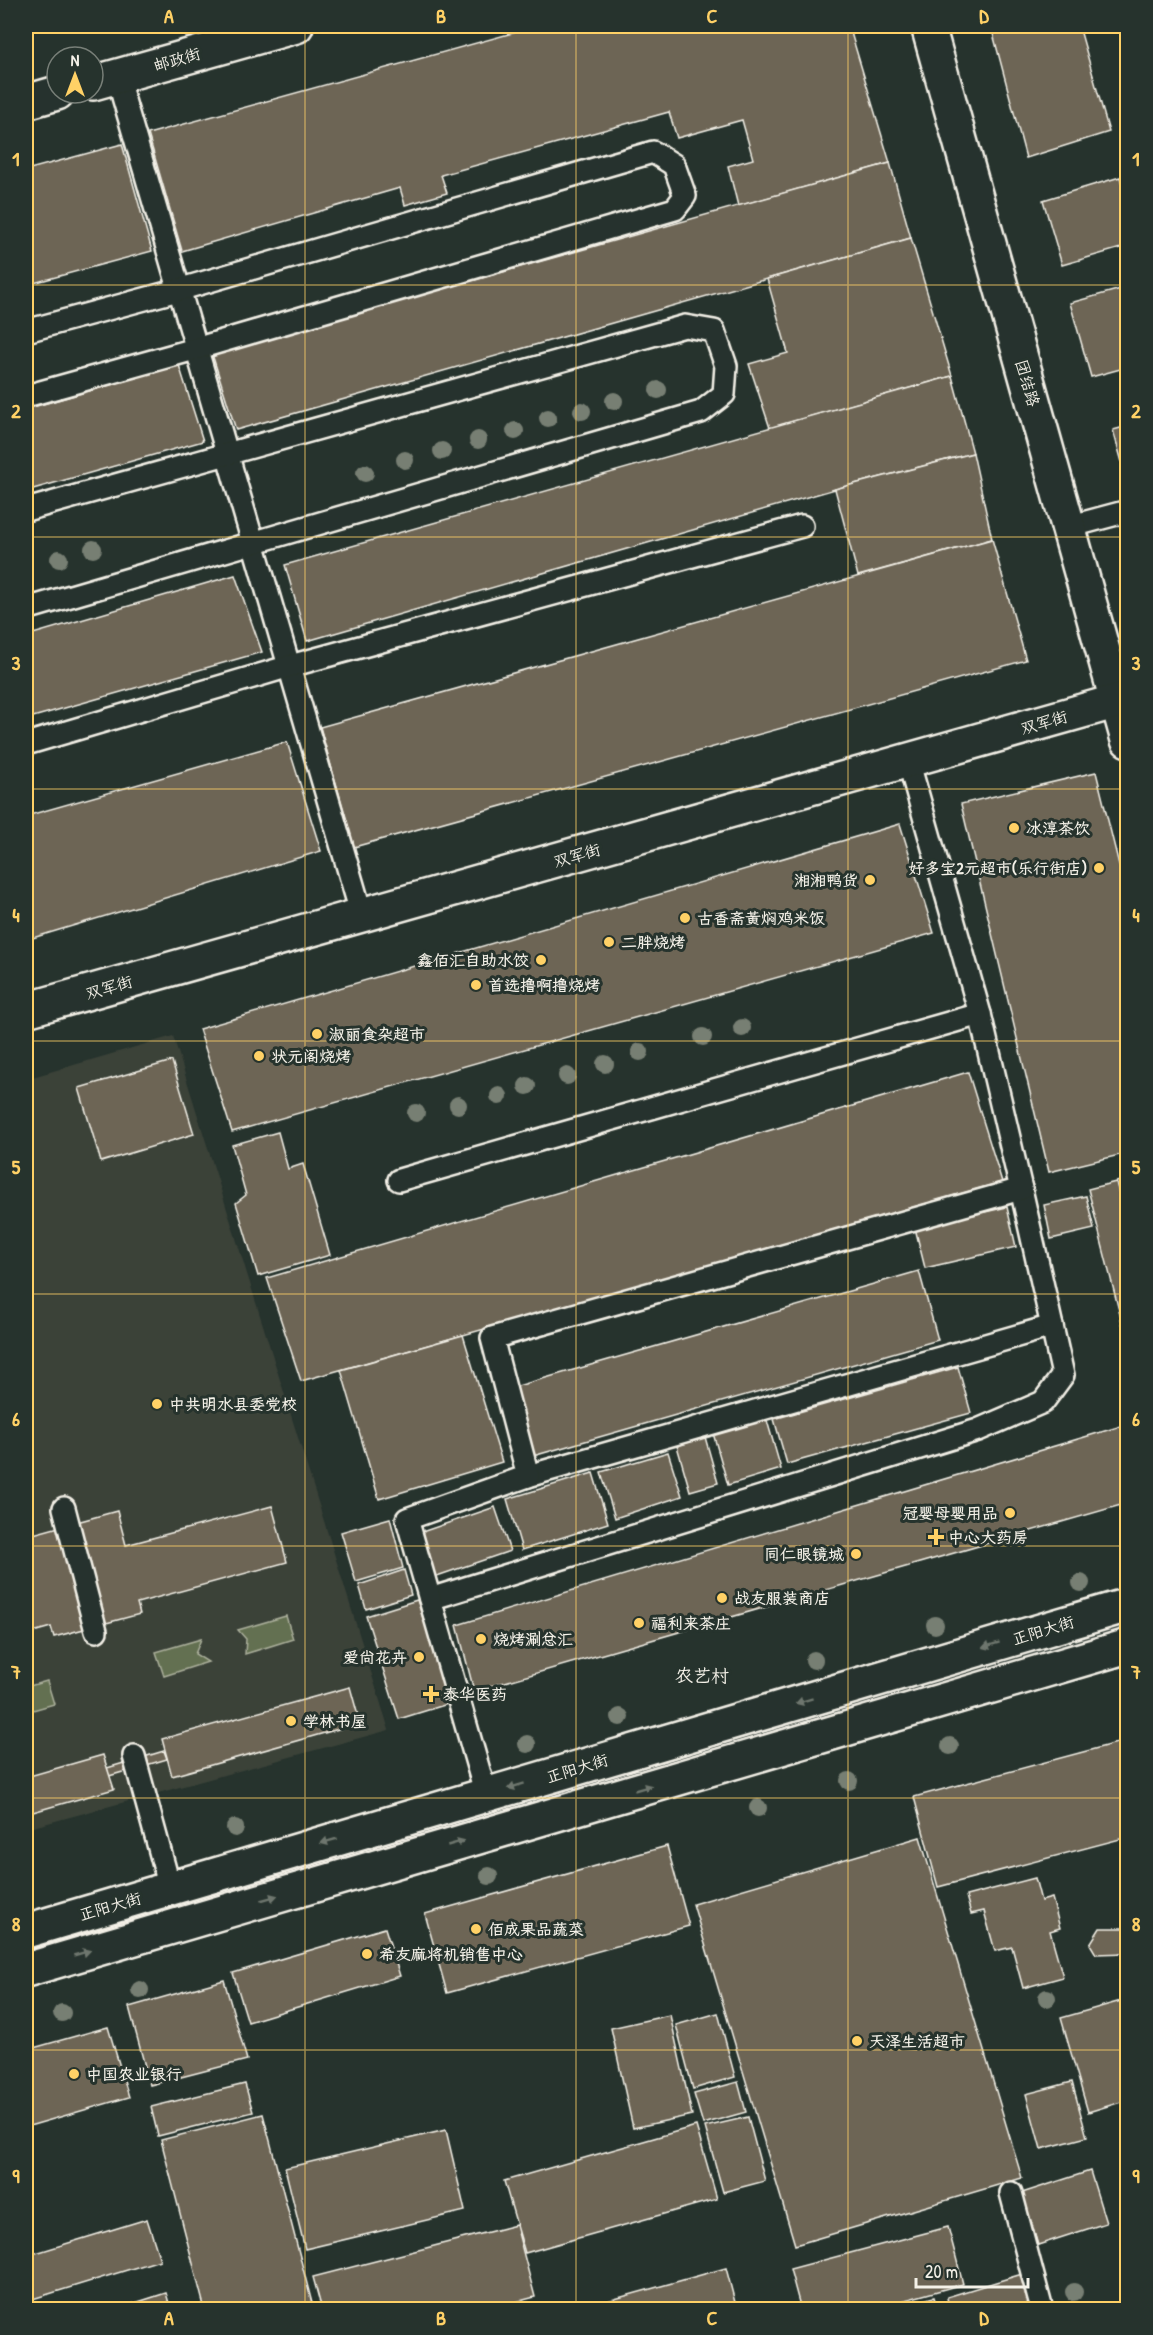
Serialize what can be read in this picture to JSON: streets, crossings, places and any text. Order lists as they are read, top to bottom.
{
  "streets": {
    "main road": [
      "邮政街",
      "团结路",
      "双军街",
      "正阳大街"
    ]
  },
  "crossings": [
    ["团结路", "双军街"]
  ],
  "districts": ["农艺村"],
  "places": {
    "other": [
      "冰淳茶饮",
      "好多宝2元超市(乐行街店)",
      "湘湘鸭货",
      "古香斋黄焖鸡米饭",
      "二胖烧烤",
      "鑫佰汇自助水饺",
      "首选撸啊撸烧烤",
      "淑丽食杂超市",
      "状元阁烧烤",
      "中共明水县委党校",
      "冠婴母婴用品",
      "同仁眼镜城",
      "战友服装商店",
      "福利来茶庄",
      "烧烤涮总汇",
      "爱尚花卉",
      "学林书屋",
      "佰成果品蔬菜",
      "希友麻将机销售中心",
      "天泽生活超市",
      "中国农业银行"
    ],
    "health": ["中心大药房", "泰华医药"]
  },
  "scale_bar": "20 m",
  "north": "top",
  "grid": {
    "columns": [
      "A",
      "B",
      "C",
      "D"
    ],
    "rows": [
      "1",
      "2",
      "3",
      "4",
      "5",
      "6",
      "7",
      "8",
      "9"
    ]
  }
}
